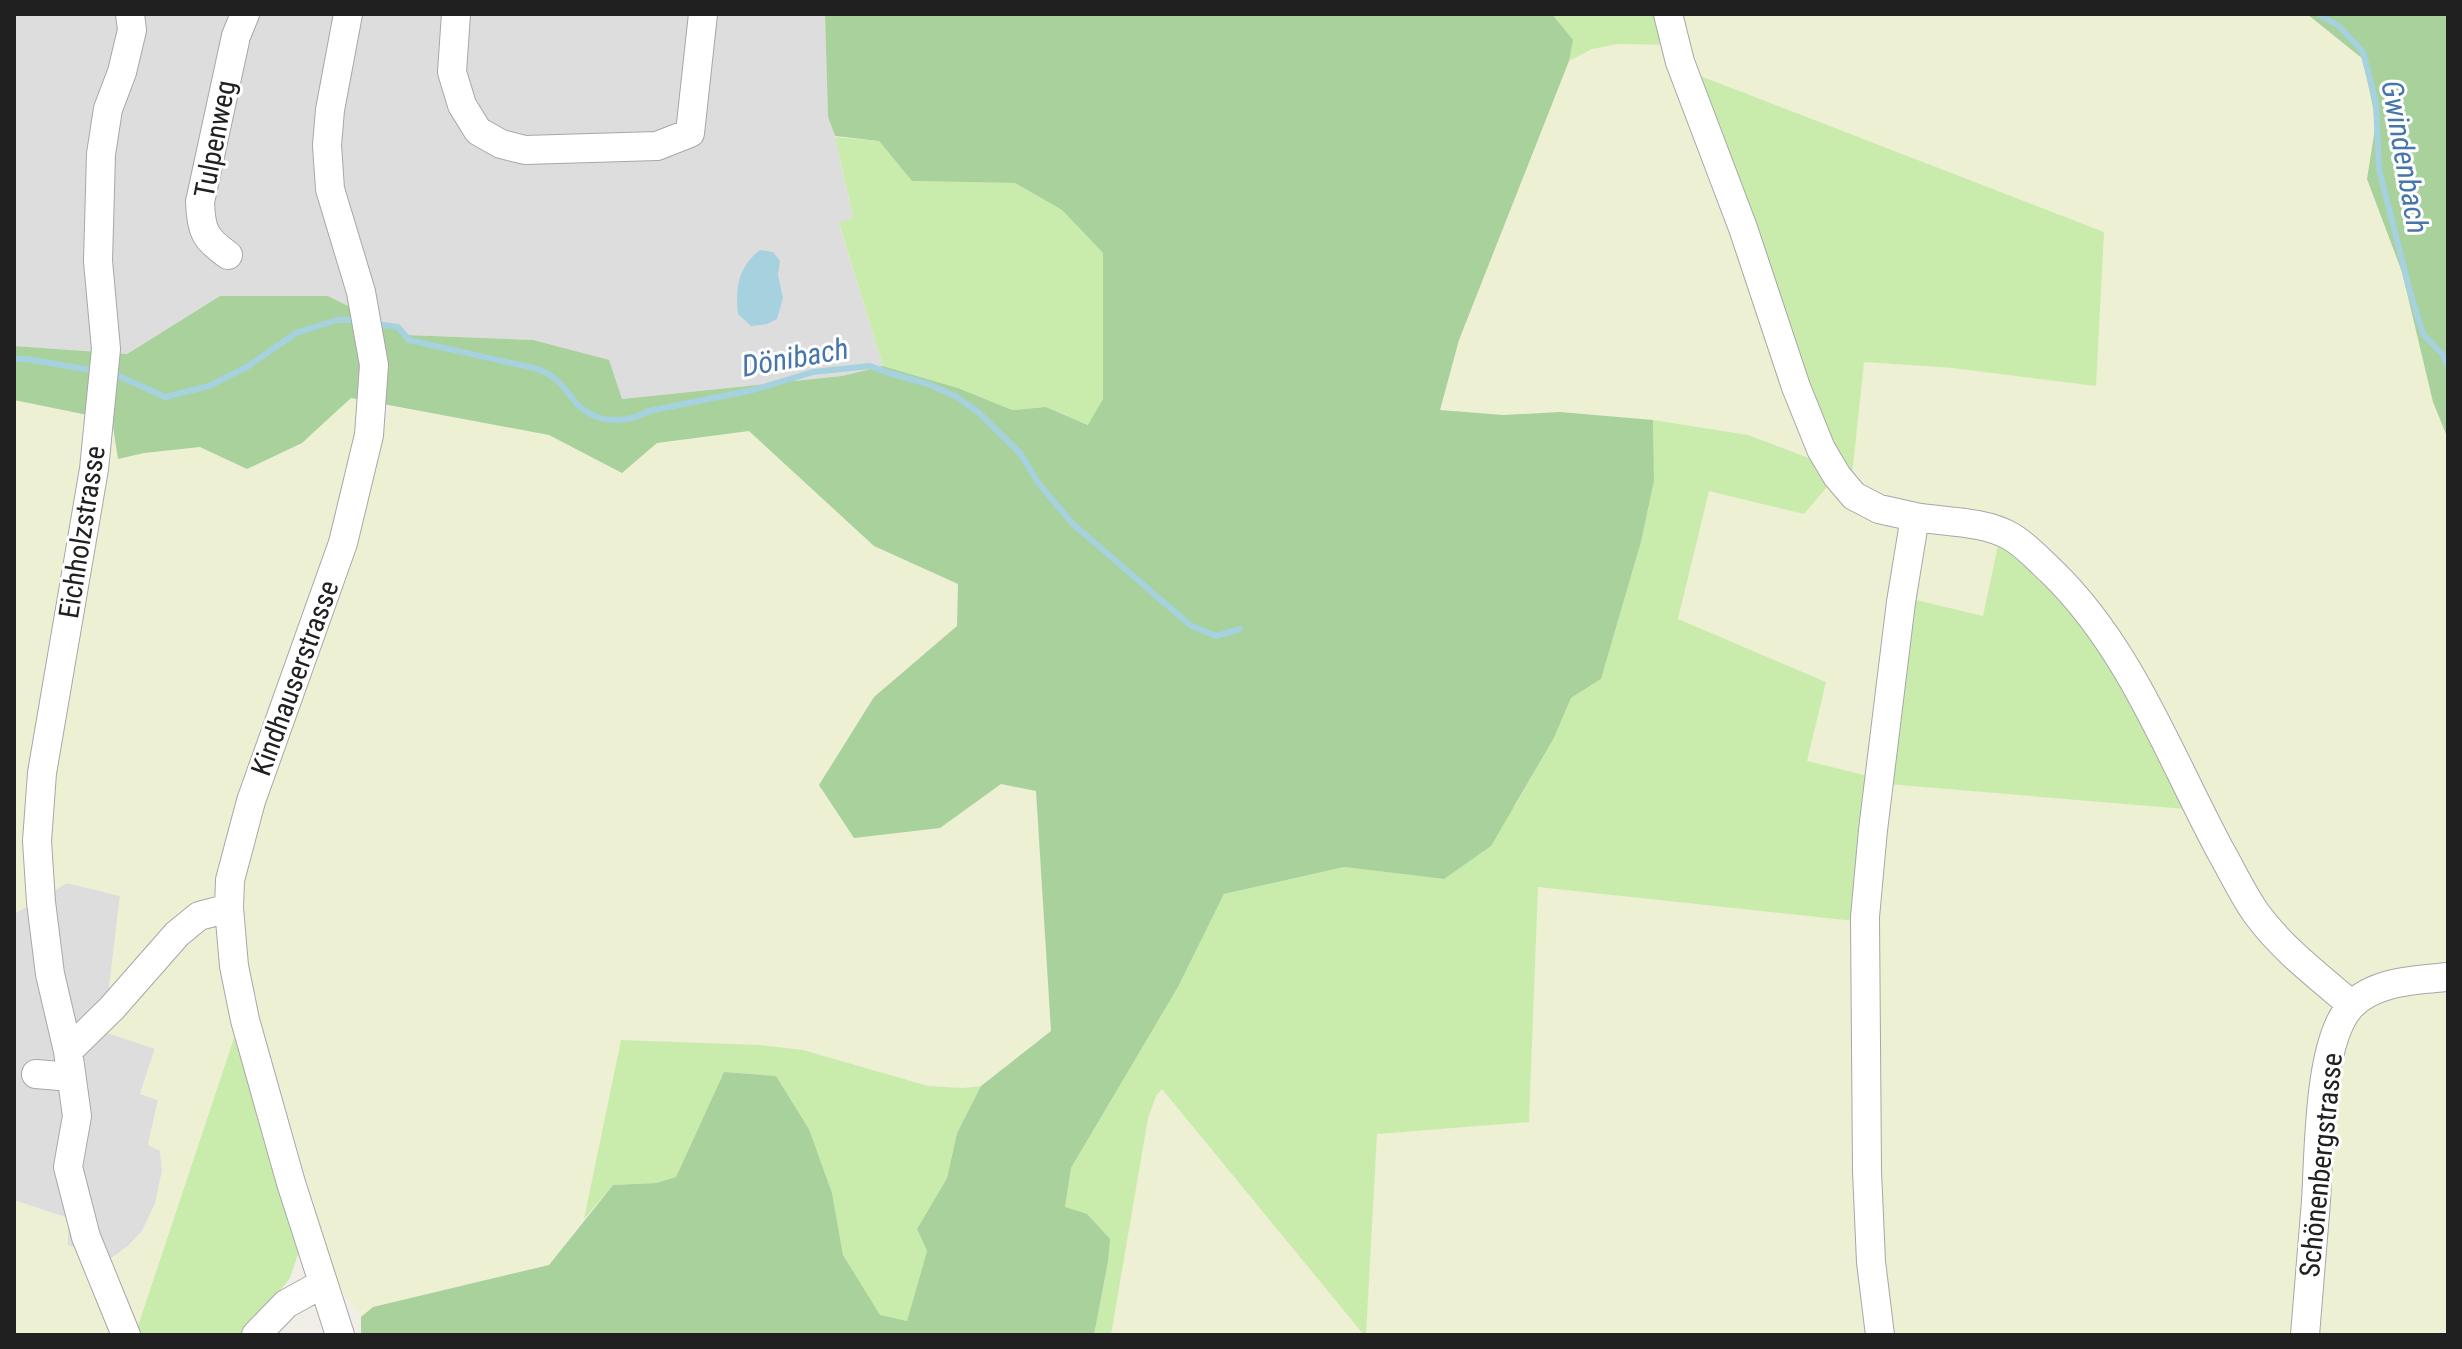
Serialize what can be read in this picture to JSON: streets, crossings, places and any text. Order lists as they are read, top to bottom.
{
  "streets": {
    "street": [
      "Tulpenweg",
      "Eichholzstrasse",
      "Kindhauserstrasse",
      "Schönenbergstrasse"
    ]
  },
  "water": ["Gwindenbach", "Dönibach"]
}
